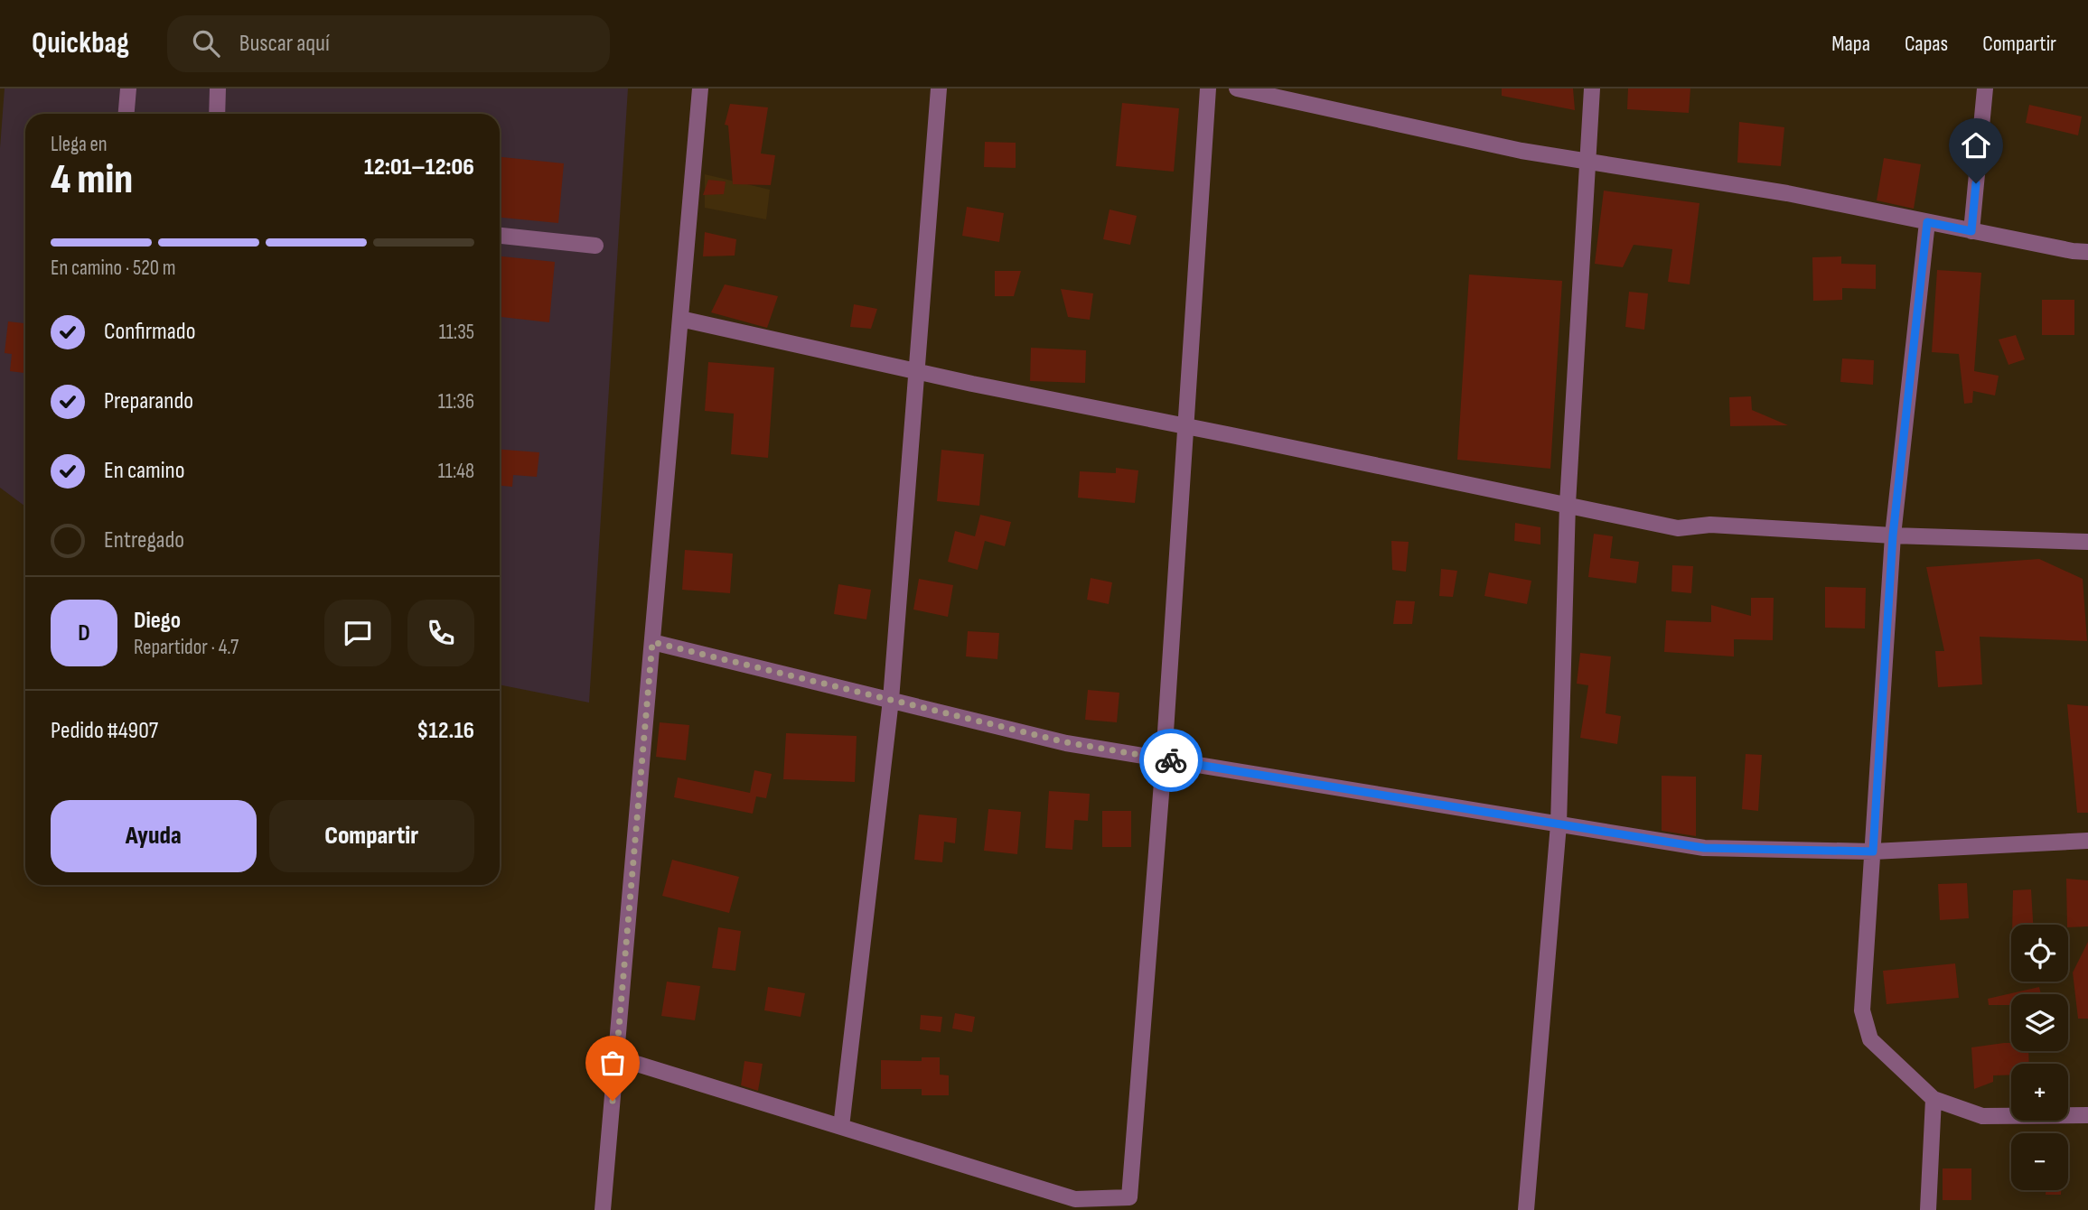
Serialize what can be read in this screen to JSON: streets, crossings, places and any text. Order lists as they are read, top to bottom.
{
  "page": {
    "header": "Quickbag",
    "search": "Buscar aquí",
    "nav": ["Mapa", "Capas", "Compartir"],
    "heading": ["4 min", "Llega en", "12:01–12:06"],
    "panel": [
      "Diego",
      "Repartidor · 4.7",
      "Pedido #4907",
      "$12.16"
    ],
    "bar": "En camino · 520 m",
    "list": [
      ["Confirmado", "11:35"],
      ["Preparando", "11:36"],
      ["En camino", "11:48"],
      "Entregado"
    ],
    "round": "D",
    "buttons": ["Ayuda", "Compartir"],
    "map_buttons": ["+", "−"]
  }
}
